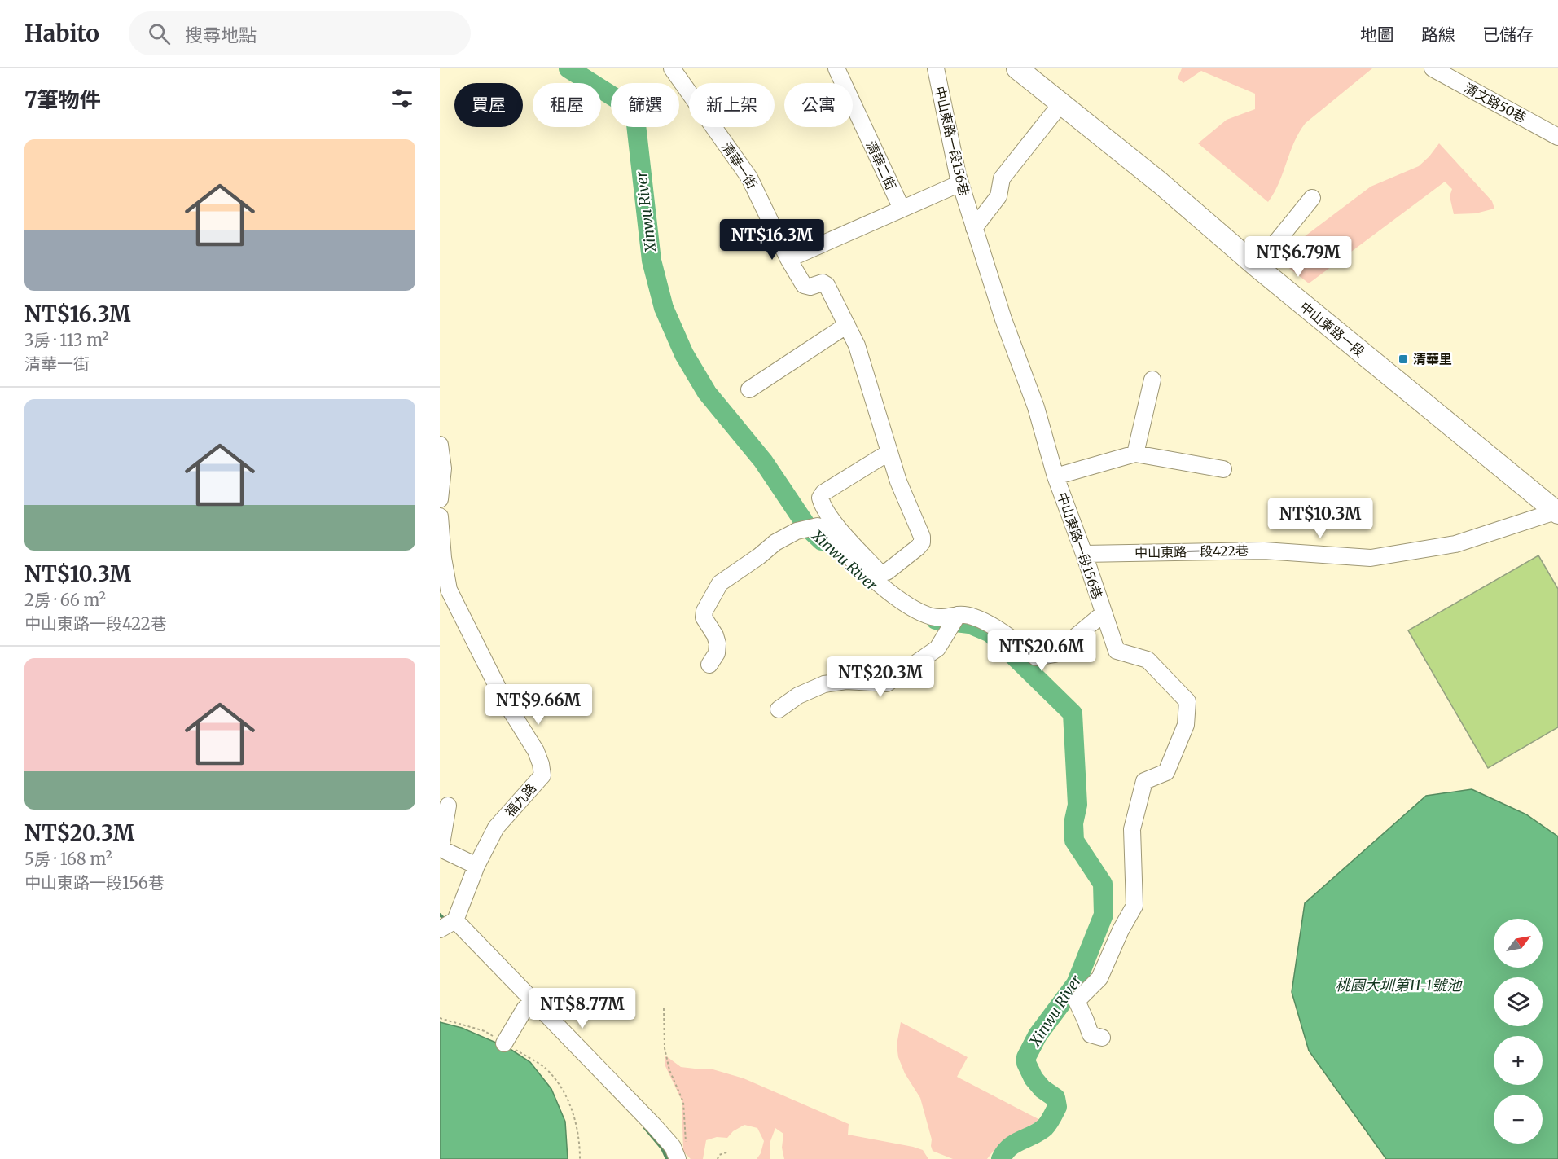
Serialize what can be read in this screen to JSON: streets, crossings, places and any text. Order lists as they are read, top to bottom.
{
  "streets": {
    "main road": ["中山東路一段"],
    "street": [
      "清文路50巷",
      "中山東路一段156巷",
      "清華一街",
      "清華二街",
      "中山東路一段422巷",
      "福九路"
    ]
  },
  "crossings": [
    ["中山東路一段156巷", "中山東路一段422巷"],
    ["中山東路一段", "中山東路一段422巷"]
  ],
  "water": ["Xinwu River", "桃園大圳第11-1號池"],
  "places": {
    "transit": ["清華里"]
  },
  "north": "top right",
  "page": {
    "header": "Habito",
    "search": "搜尋地點",
    "nav": ["地圖", "路線", "已儲存"],
    "heading": "7筆物件",
    "chip": [
      "買屋",
      "租屋",
      "篩選",
      "新上架",
      "公寓"
    ],
    "list": [
      {
        "name": "NT$16.3M",
        "note": "3房 · 113 m² · 清華一街"
      },
      {
        "name": "NT$10.3M",
        "note": "2房 · 66 m² · 中山東路一段422巷"
      },
      {
        "name": "NT$20.3M",
        "note": "5房 · 168 m² · 中山東路一段156巷"
      }
    ],
    "price": [
      "NT$16.3M",
      "NT$6.79M",
      "NT$10.3M",
      "NT$20.6M",
      "NT$20.3M",
      "NT$9.66M",
      "NT$8.77M"
    ],
    "map_buttons": ["+", "−"]
  }
}
